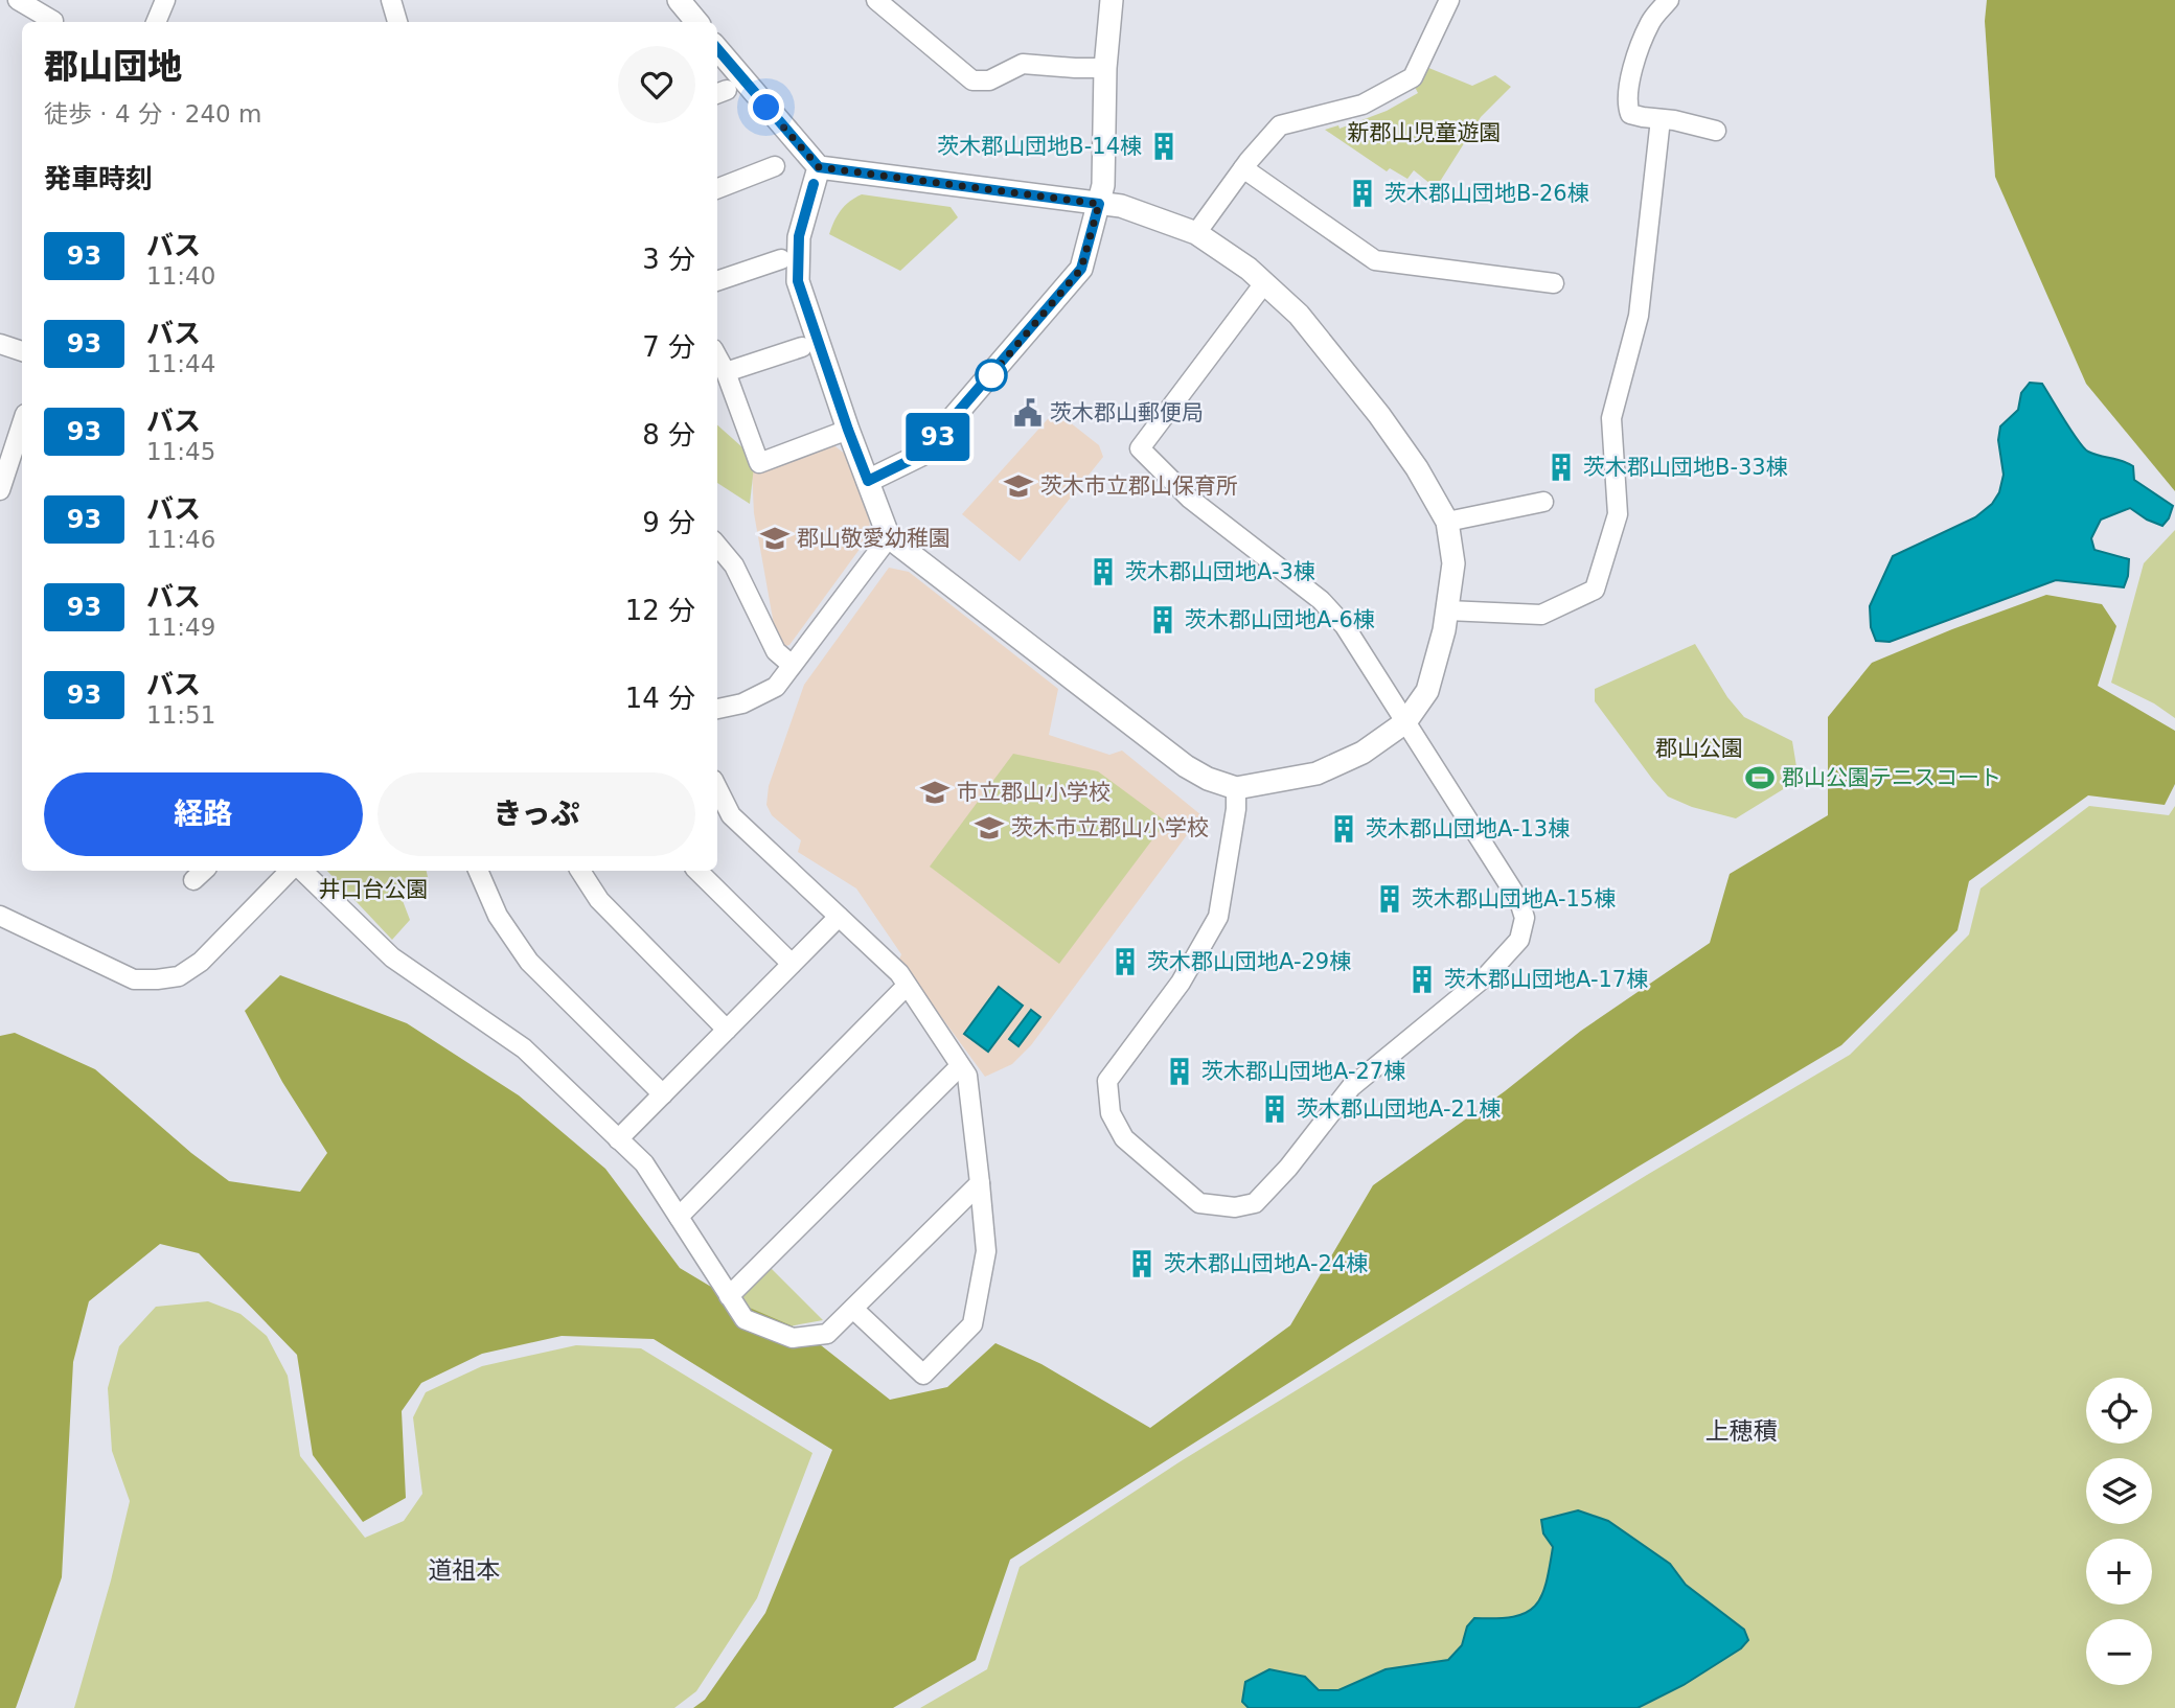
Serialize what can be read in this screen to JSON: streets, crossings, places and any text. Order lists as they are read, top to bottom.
{
  "districts": ["上穂積", "道祖本"],
  "parks": ["新郡山児童遊園", "郡山公園", "井口台公園"],
  "places": {
    "building": [
      "茨木郡山団地B-14棟",
      "茨木郡山団地B-26棟",
      "茨木郡山団地B-33棟",
      "茨木郡山団地A-3棟",
      "茨木郡山団地A-6棟",
      "茨木郡山団地A-13棟",
      "茨木郡山団地A-15棟",
      "茨木郡山団地A-29棟",
      "茨木郡山団地A-17棟",
      "茨木郡山団地A-27棟",
      "茨木郡山団地A-21棟",
      "茨木郡山団地A-24棟"
    ],
    "public building": ["茨木郡山郵便局"],
    "school or university": [
      "茨木市立郡山保育所",
      "郡山敬愛幼稚園",
      "市立郡山小学校",
      "茨木市立郡山小学校"
    ],
    "sports": ["郡山公園テニスコート"]
  },
  "lines": ["bus line 93"],
  "page": {
    "on_map": "93",
    "heading": [
      ["郡山団地", "徒歩 · 4 分 · 240 m"],
      "発車時刻"
    ],
    "list": [
      {
        "mark": "93",
        "name": "バス",
        "note": "11:40",
        "value": "3 分"
      },
      {
        "mark": "93",
        "name": "バス",
        "note": "11:44",
        "value": "7 分"
      },
      {
        "mark": "93",
        "name": "バス",
        "note": "11:45",
        "value": "8 分"
      },
      {
        "mark": "93",
        "name": "バス",
        "note": "11:46",
        "value": "9 分"
      },
      {
        "mark": "93",
        "name": "バス",
        "note": "11:49",
        "value": "12 分"
      },
      {
        "mark": "93",
        "name": "バス",
        "note": "11:51",
        "value": "14 分"
      }
    ],
    "buttons": ["経路", "きっぷ"],
    "map_buttons": ["+", "−"]
  }
}
